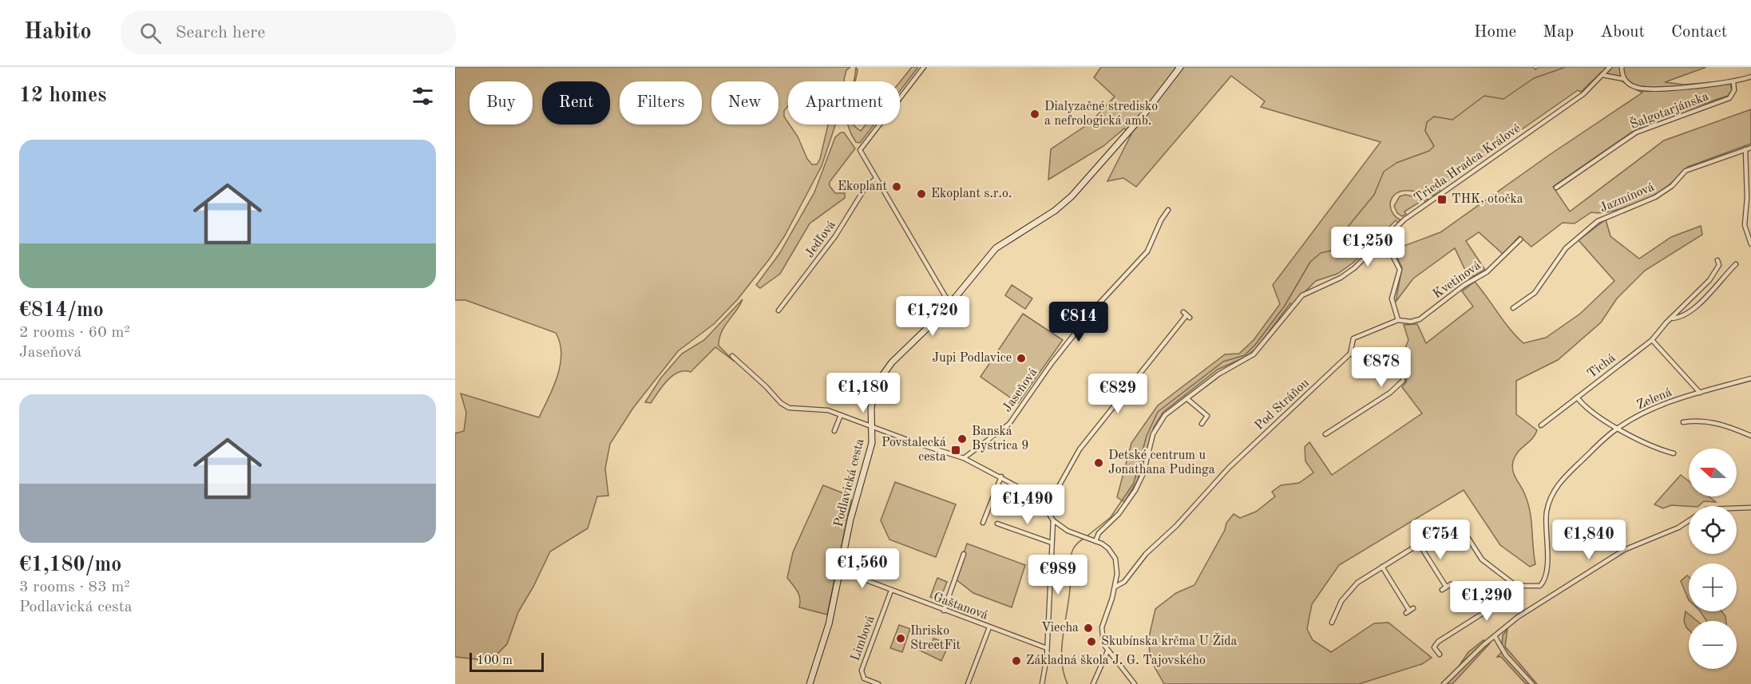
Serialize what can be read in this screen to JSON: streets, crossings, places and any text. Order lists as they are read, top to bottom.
{
  "streets": {
    "main road": ["Podlavická cesta"],
    "street": [
      "Šalgotarjánska",
      "Trieda Hradca Králové",
      "Jazmínová",
      "Jedľová",
      "Kvetinová",
      "Tichá",
      "Jaseňová",
      "Zelená",
      "Pod Stráňou",
      "Gaštanová",
      "Limbová"
    ]
  },
  "crossings": [
    ["Šalgotarjánska", "Trieda Hradca Králové"],
    ["Kvetinová", "Pod Stráňou"],
    ["Tichá", "Zelená"],
    ["Podlavická cesta", "Gaštanová"],
    ["Gaštanová", "Limbová"]
  ],
  "places": {
    "other": [
      "Dialyzačné stredisko a nefrologická amb.",
      "Ekoplant",
      "Ekoplant s.r.o.",
      "Jupi Podlavice",
      "Banská Bystrica 9",
      "Detské centrum u Jonathana Pudinga",
      "Viecha",
      "Ihrisko StreetFit",
      "Skubínska krčma U Žida",
      "Základná škola J. G. Tajovského"
    ],
    "transit": ["THK, otočka", "Povstalecká cesta"]
  },
  "scale_bar": "100 m",
  "north": "left",
  "page": {
    "header": "Habito",
    "search": "Search here",
    "nav": [
      "Home",
      "Map",
      "About",
      "Contact"
    ],
    "heading": "12 homes",
    "chip": [
      "Buy",
      "Rent",
      "Filters",
      "New",
      "Apartment"
    ],
    "list": [
      {
        "name": "€814/mo",
        "note": "2 rooms · 60 m² · Jaseňová"
      },
      {
        "name": "€1,180/mo",
        "note": "3 rooms · 83 m² · Podlavická cesta"
      }
    ],
    "price": [
      "€1,250",
      "€1,720",
      "€814",
      "€878",
      "€1,180",
      "€829",
      "€1,490",
      "€754",
      "€1,840",
      "€1,560",
      "€989",
      "€1,290"
    ],
    "map_buttons": ["+", "−"],
    "scale": "100 m"
  }
}
